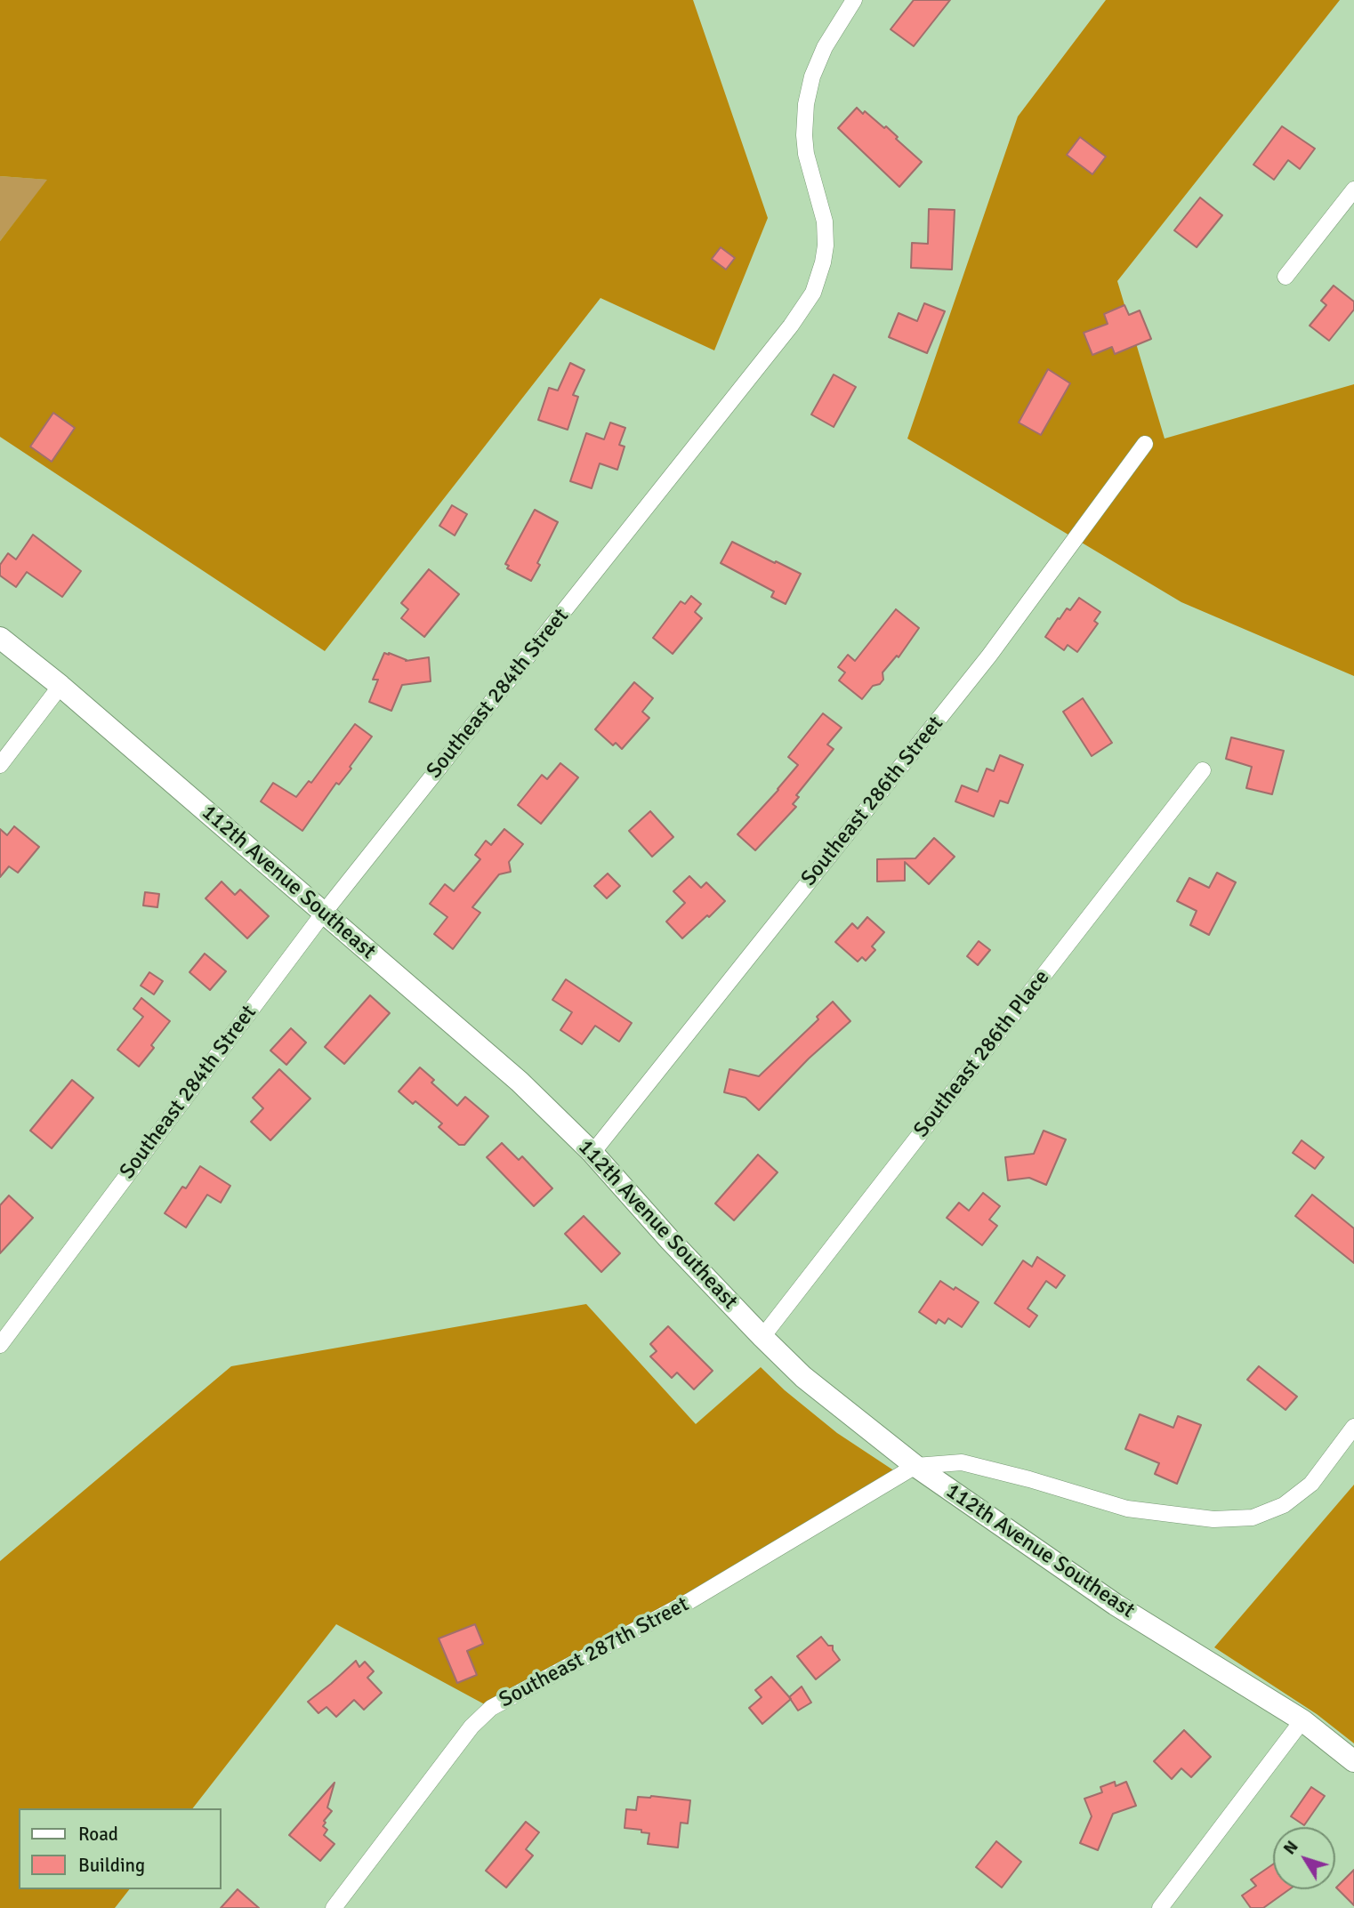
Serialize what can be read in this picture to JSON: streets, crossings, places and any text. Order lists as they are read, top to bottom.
{
  "streets": {
    "street": [
      "Southeast 284th Street",
      "Southeast 286th Street",
      "112th Avenue Southeast",
      "Southeast 286th Place",
      "Southeast 287th Street"
    ]
  },
  "crossings": [
    ["Southeast 284th Street", "112th Avenue Southeast"],
    ["Southeast 286th Street", "112th Avenue Southeast"],
    ["112th Avenue Southeast", "Southeast 286th Place"],
    ["112th Avenue Southeast", "Southeast 287th Street"]
  ],
  "legend": ["Road", "Building"],
  "north": "top left"
}
